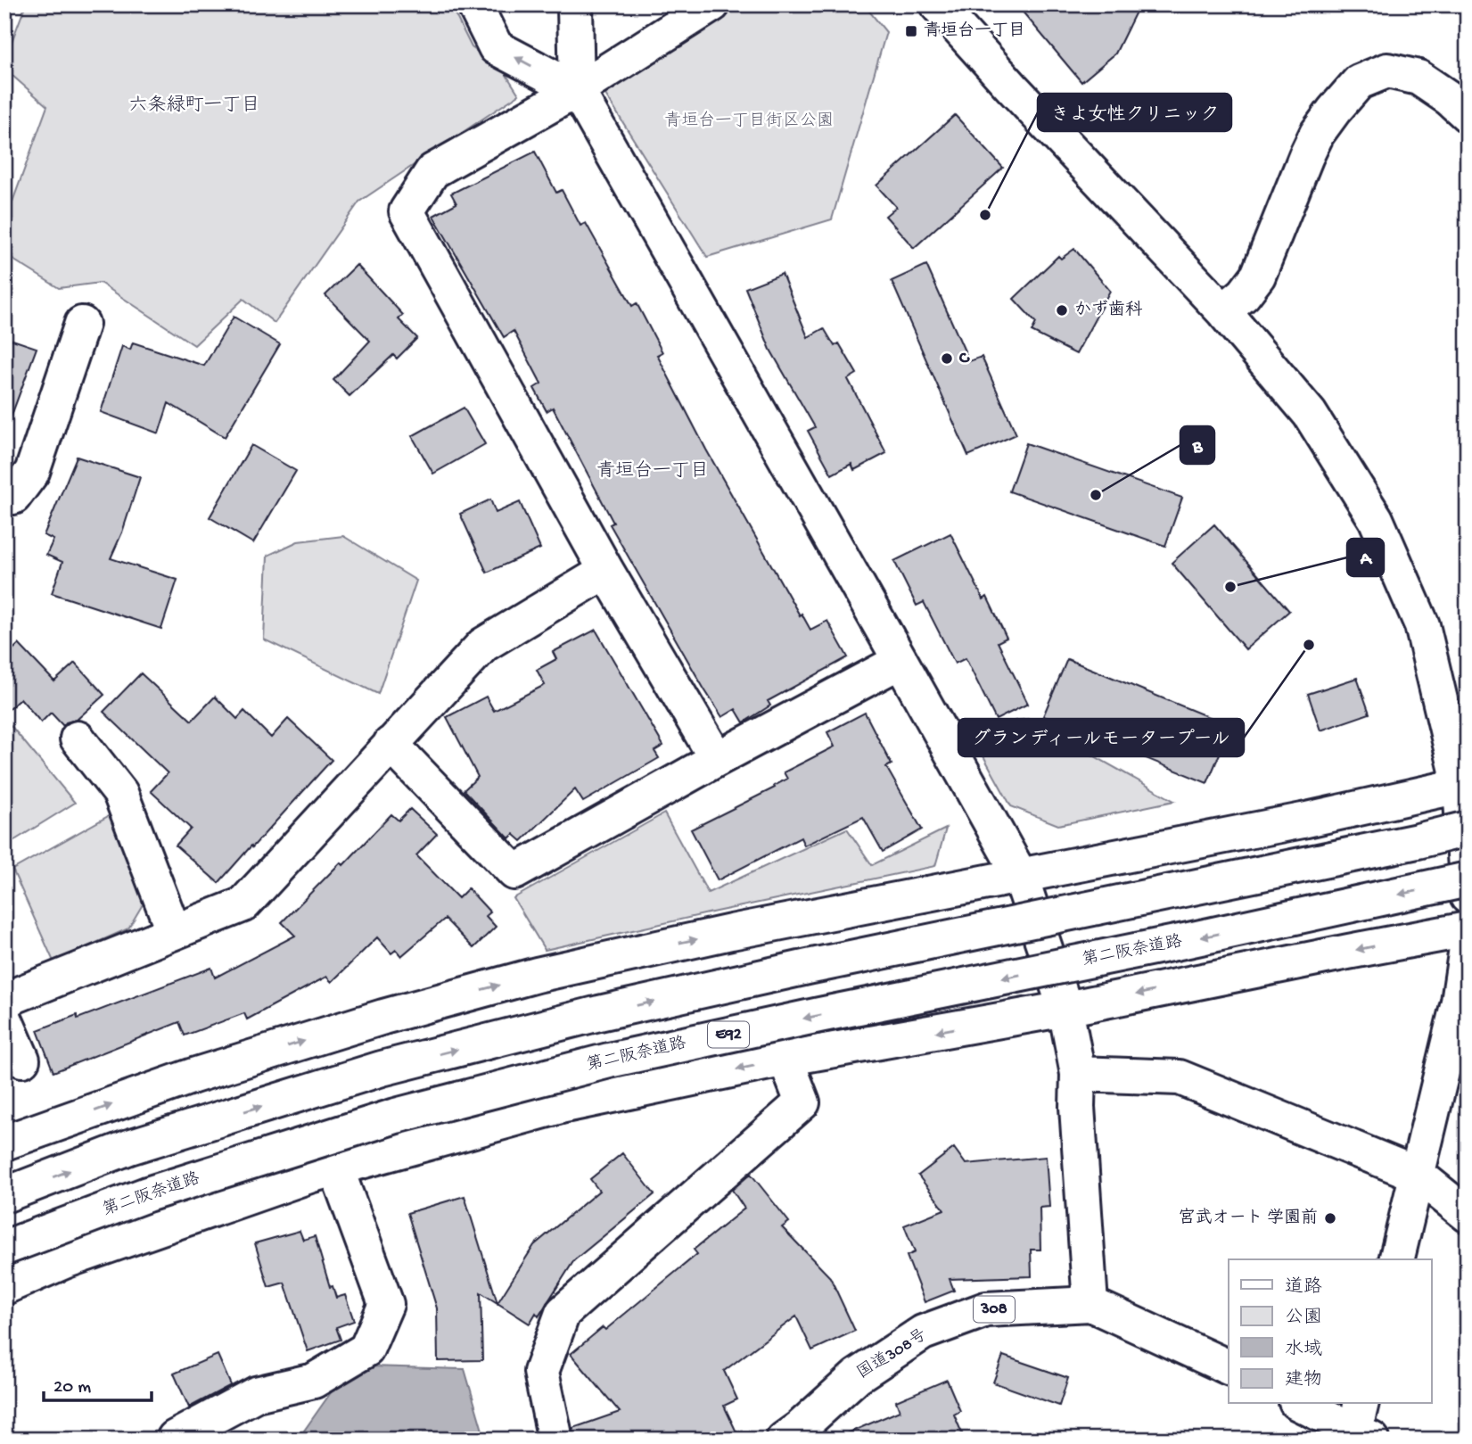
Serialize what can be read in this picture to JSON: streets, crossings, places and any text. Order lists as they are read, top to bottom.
{
  "streets": {
    "main road": [
      "第二阪奈道路",
      "E92",
      "308",
      "国道308号"
    ]
  },
  "districts": ["六条緑町一丁目", "青垣台一丁目"],
  "parks": ["青垣台一丁目街区公園"],
  "places": {
    "transit": ["青垣台一丁目"],
    "other": [
      "きよ女性クリニック",
      "かず歯科",
      "C",
      "B",
      "A",
      "グランディールモータープール",
      "宮武オート 学園前"
    ]
  },
  "legend": [
    "道路",
    "公園",
    "水域",
    "建物"
  ],
  "scale_bar": "20 m"
}
